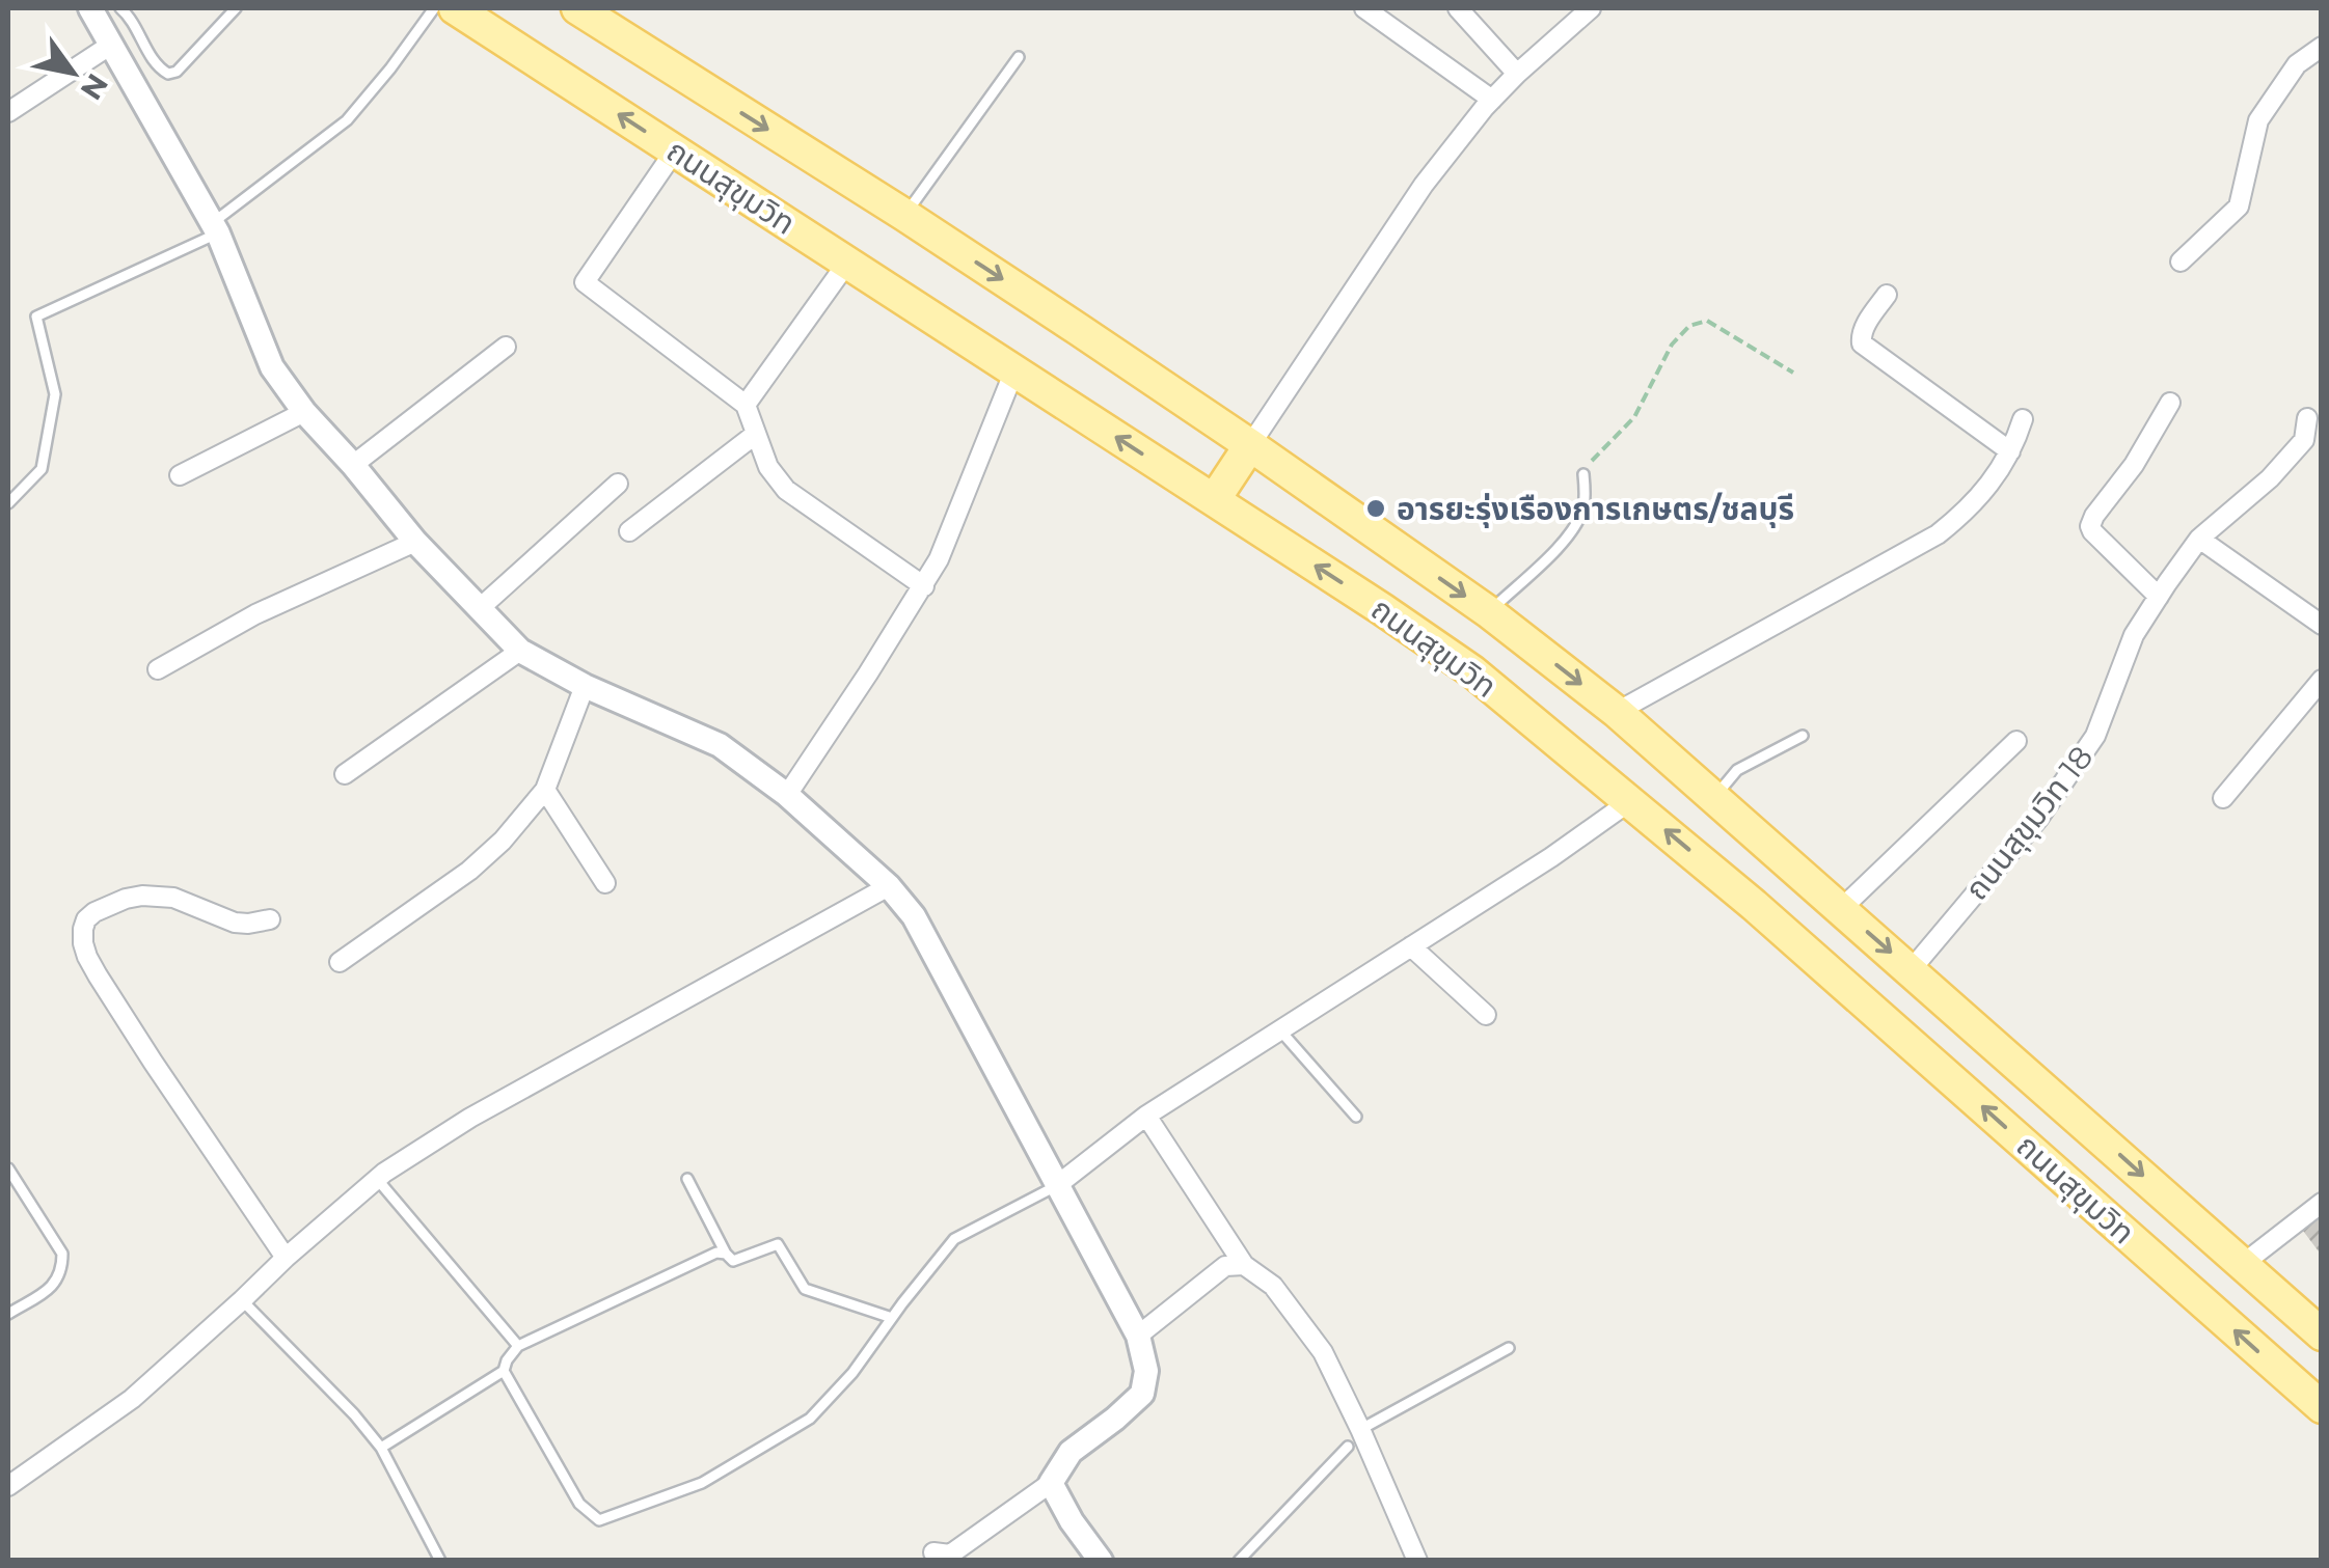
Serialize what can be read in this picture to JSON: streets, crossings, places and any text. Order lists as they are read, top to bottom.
{
  "streets": {
    "main road": ["ถนนสุขุมวิท"],
    "street": ["ถนนสุขุมวิท 18"]
  },
  "crossings": [
    ["ถนนสุขุมวิท", "ถนนสุขุมวิท 18"]
  ],
  "places": ["อารยะรุ่งเรืองการเกษตร/ชลบุรี"],
  "north": "bottom right"
}
